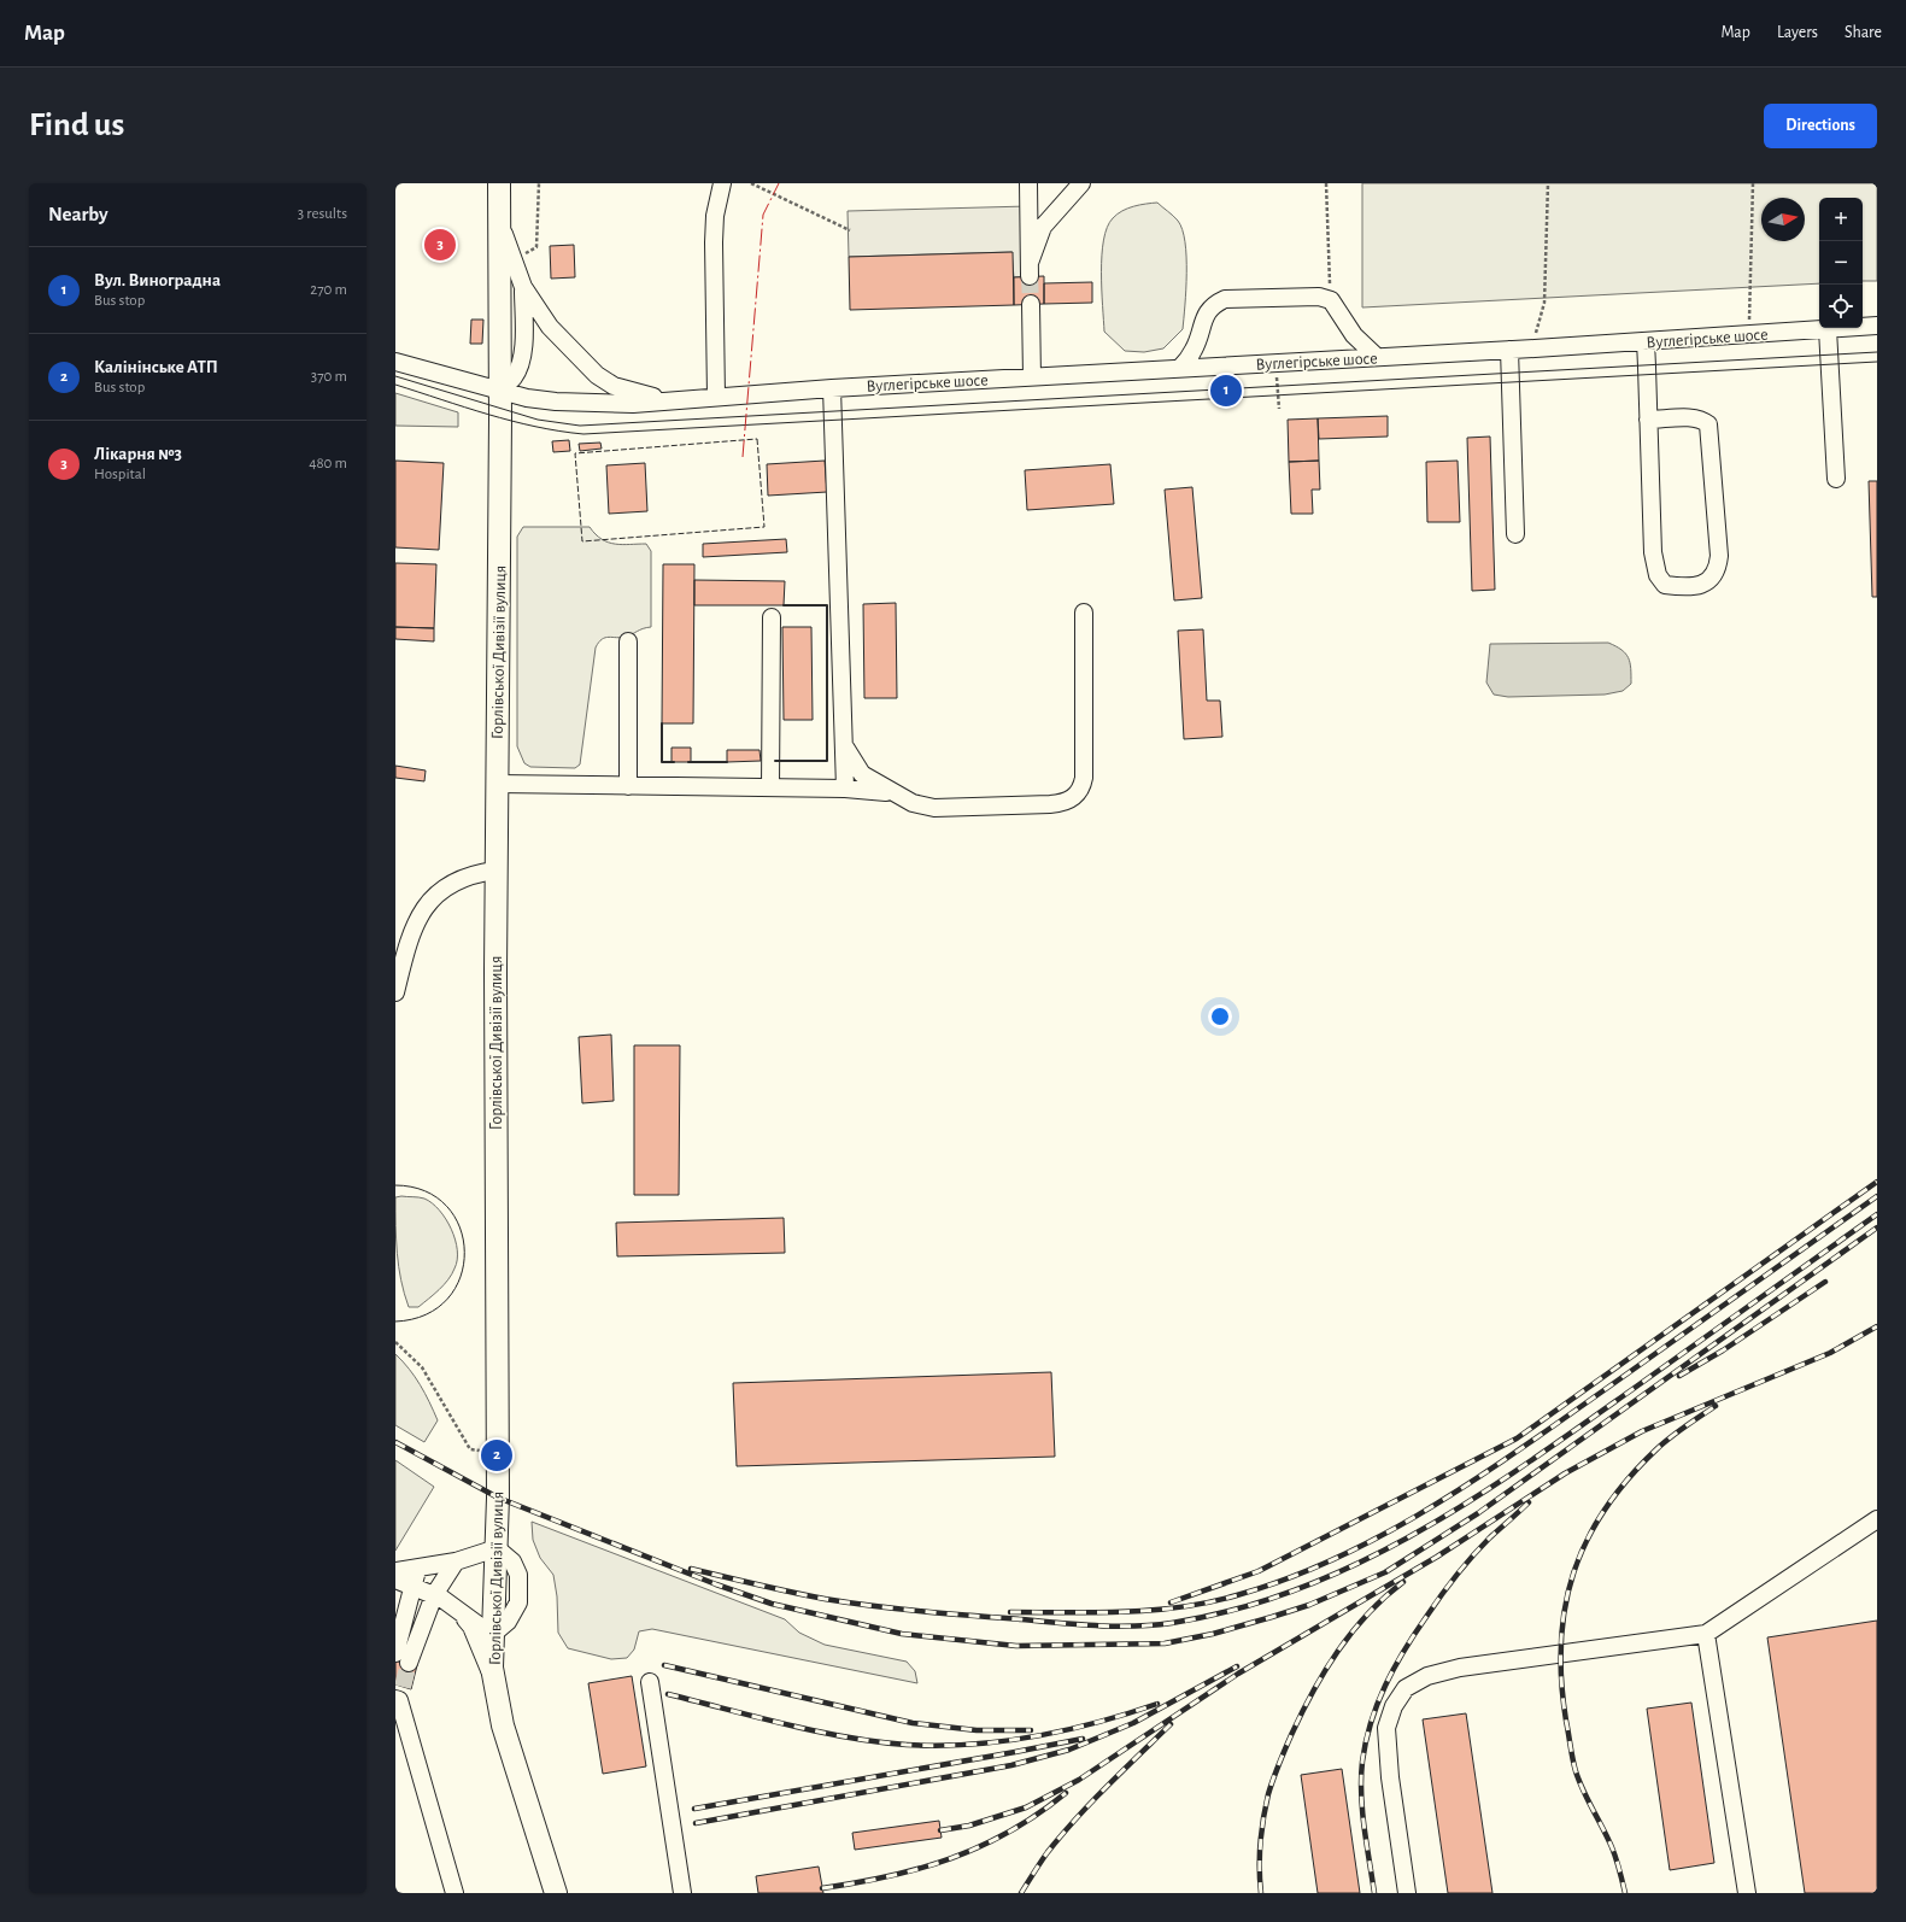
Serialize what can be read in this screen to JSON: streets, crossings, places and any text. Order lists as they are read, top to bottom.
{
  "streets": {
    "main road": ["Горлівської Дивізії вулиця"],
    "street": ["Вуглегірське шосе"]
  },
  "crossings": [
    ["Вуглегірське шосе", "Горлівської Дивізії вулиця"]
  ],
  "north": "right",
  "page": {
    "header": "Map",
    "nav": ["Map", "Layers", "Share"],
    "buttons": "Directions",
    "title": "Find us",
    "heading": ["Nearby", "3 results"],
    "map_buttons": ["+", "−"],
    "pins": ["3", "1", "2"],
    "list": [
      {
        "mark": "1",
        "name": "Вул. Виноградна",
        "note": "Bus stop",
        "value": "270 m"
      },
      {
        "mark": "2",
        "name": "Калінінське АТП",
        "note": "Bus stop",
        "value": "370 m"
      },
      {
        "mark": "3",
        "name": "Лікарня №3",
        "note": "Hospital",
        "value": "480 m"
      }
    ]
  }
}
